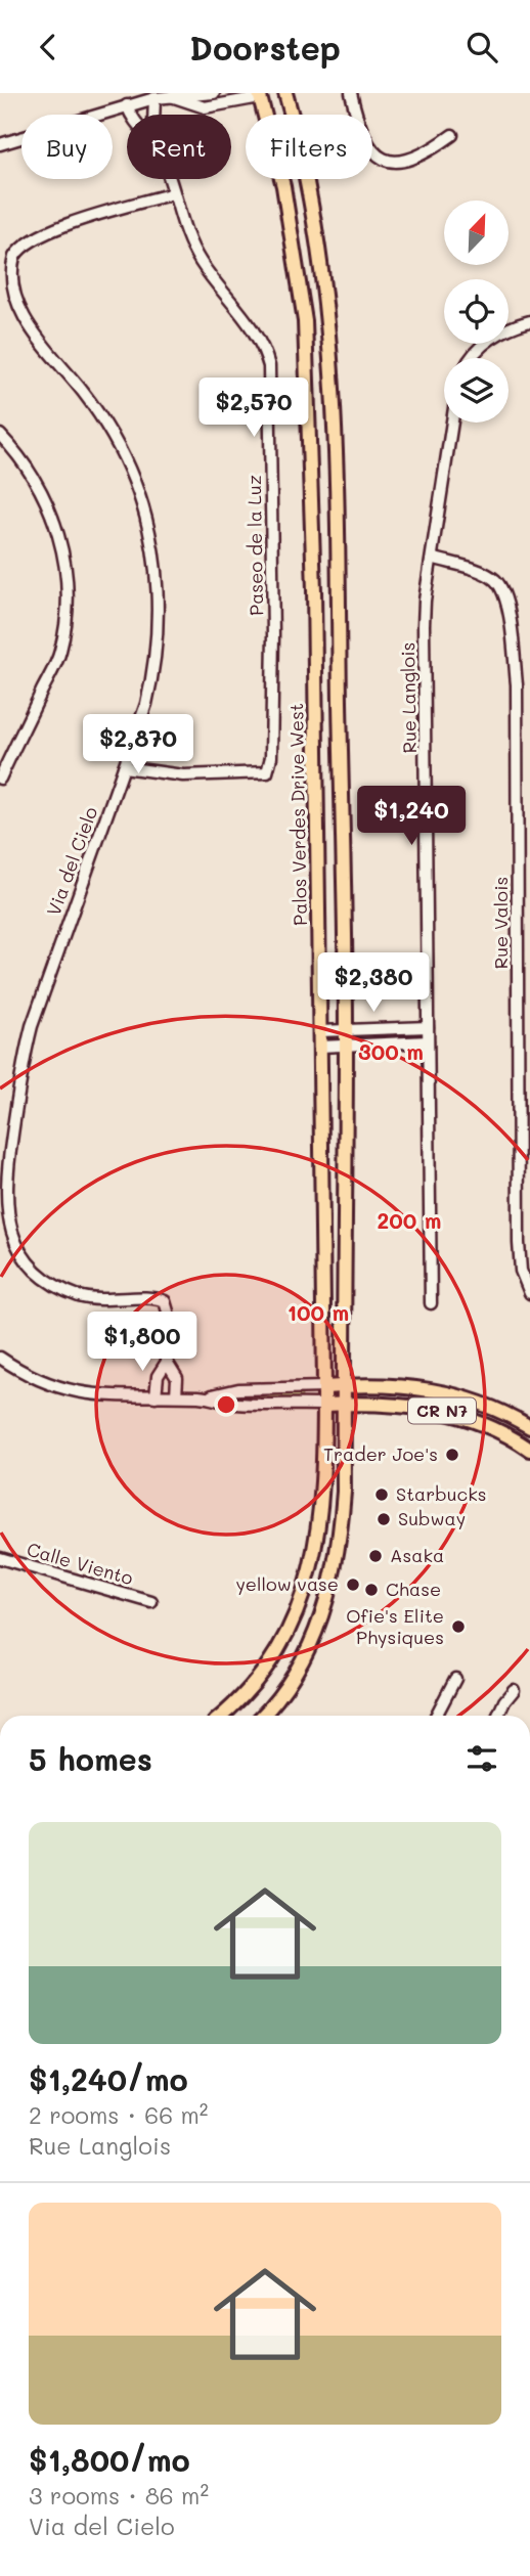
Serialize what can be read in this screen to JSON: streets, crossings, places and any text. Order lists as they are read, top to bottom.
{
  "streets": {
    "main road": ["Palos Verdes Drive West", "CR N7"],
    "street": [
      "Paseo de la Luz",
      "Rue Langlois",
      "Via del Cielo",
      "Rue Valois",
      "Calle Viento"
    ]
  },
  "crossings": [
    ["Paseo de la Luz", "Via del Cielo"],
    ["Rue Langlois", "Rue Valois"],
    ["Palos Verdes Drive West", "CR N7"]
  ],
  "places": [
    "Trader Joe's",
    "Starbucks",
    "Subway",
    "Asaka",
    "yellow vase",
    "Chase",
    "Ofie's Elite Physiques"
  ],
  "north": "top right",
  "page": {
    "header": "Doorstep",
    "chip": ["Buy", "Rent", "Filters"],
    "price": [
      "$2,570",
      "$2,870",
      "$1,240",
      "$2,380",
      "$1,800"
    ],
    "heading": "5 homes",
    "list": [
      {
        "name": "$1,240/mo",
        "note": "2 rooms · 66 m² · Rue Langlois"
      },
      {
        "name": "$1,800/mo",
        "note": "3 rooms · 86 m² · Via del Cielo"
      }
    ]
  },
  "rings": ["300 m", "200 m", "100 m"]
}
